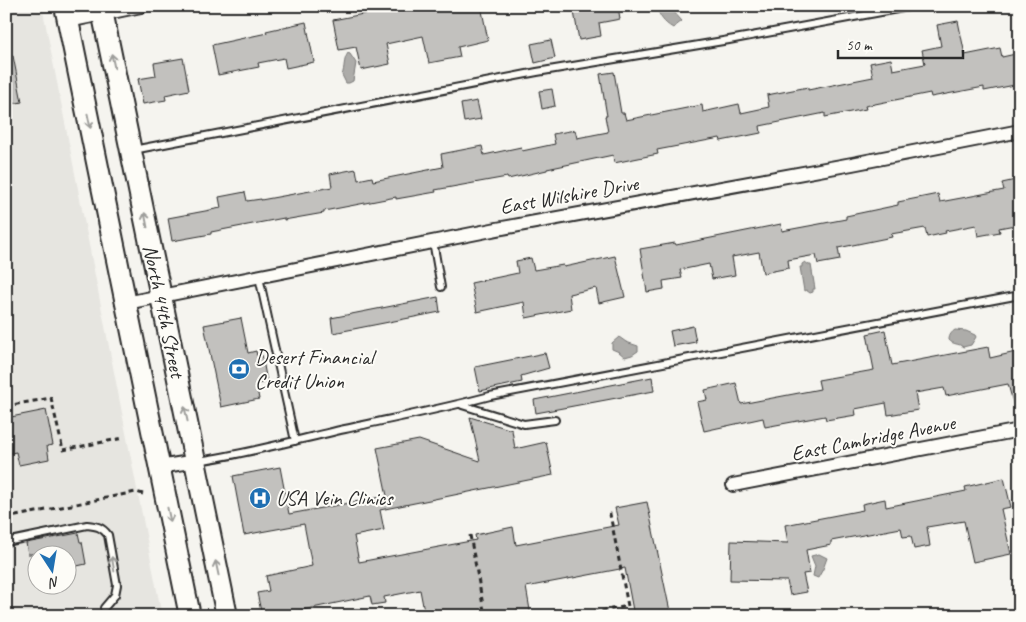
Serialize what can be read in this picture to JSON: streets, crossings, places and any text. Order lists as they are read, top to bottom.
{
  "streets": {
    "main road": ["North 44th Street"],
    "street": ["East Wilshire Drive", "East Cambridge Avenue"]
  },
  "crossings": [
    ["East Wilshire Drive", "North 44th Street"]
  ],
  "places": {
    "bank": ["Desert Financial Credit Union"],
    "hospital": ["USA Vein Clinics"]
  },
  "scale_bar": "50 m",
  "north": "bottom"
}
